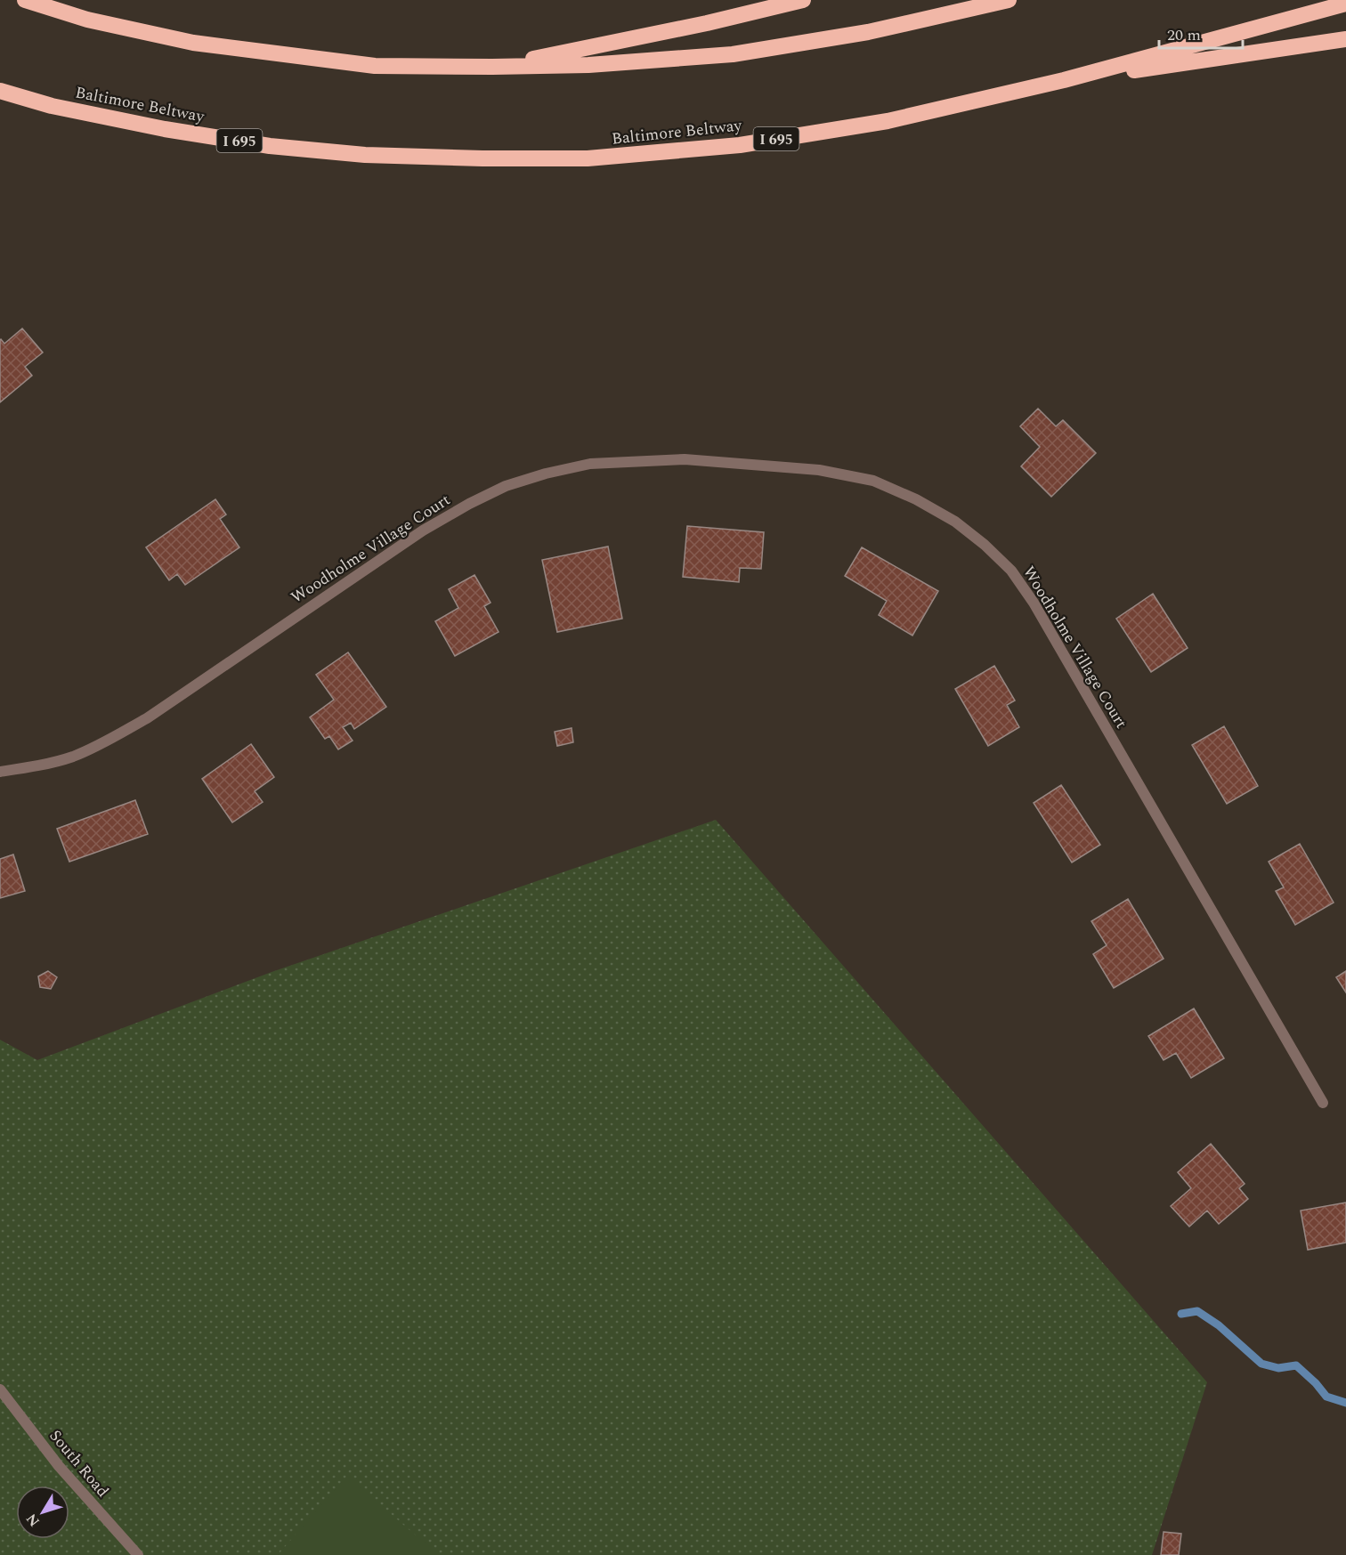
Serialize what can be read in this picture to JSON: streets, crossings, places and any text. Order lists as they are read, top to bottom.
{
  "streets": {
    "highway": ["Baltimore Beltway", "I 695"],
    "street": ["Woodholme Village Court", "South Road"]
  },
  "scale_bar": "20 m",
  "north": "bottom left"
}
